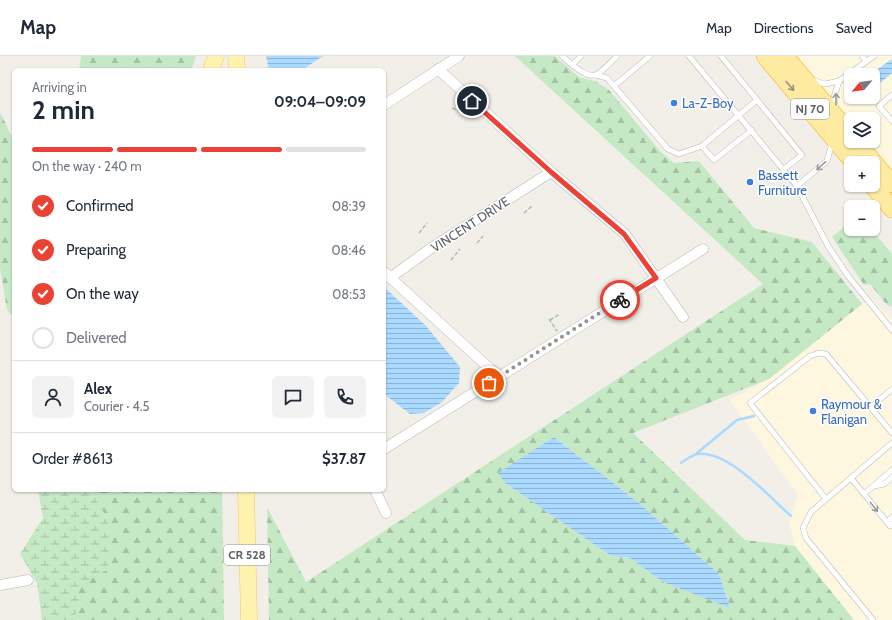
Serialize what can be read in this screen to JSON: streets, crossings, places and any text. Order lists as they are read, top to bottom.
{
  "streets": {
    "highway": ["NJ 70"],
    "main road": ["CR 528"],
    "street": ["VINCENT DRIVE"]
  },
  "places": ["La-Z-Boy", "Bassett Furniture", "Raymour & Flanigan"],
  "north": "bottom left",
  "page": {
    "header": "Map",
    "nav": ["Map", "Directions", "Saved"],
    "map_buttons": ["+", "−"],
    "heading": ["2 min", "Arriving in", "09:04–09:09"],
    "panel": [
      "Alex",
      "Courier · 4.5",
      "Order #8613",
      "$37.87"
    ],
    "bar": "On the way · 240 m",
    "list": [
      ["Confirmed", "08:39"],
      ["Preparing", "08:46"],
      ["On the way", "08:53"],
      "Delivered"
    ]
  }
}
